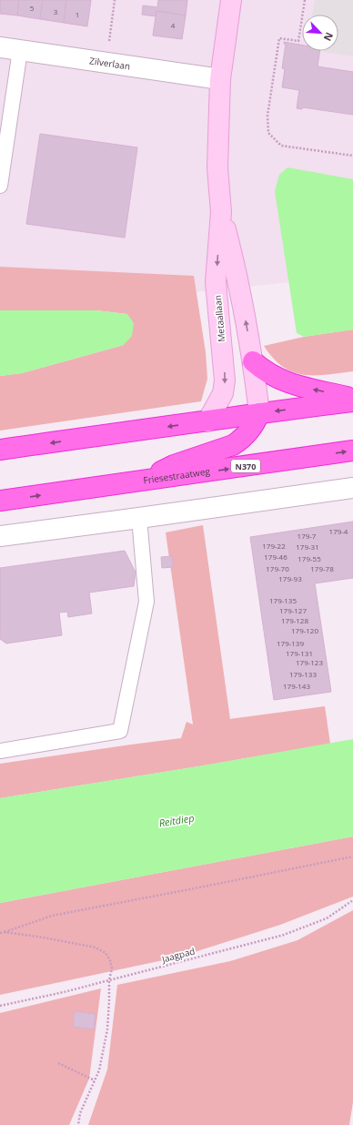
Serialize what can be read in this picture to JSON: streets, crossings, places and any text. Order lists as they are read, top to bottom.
{
  "streets": {
    "highway": ["N370", "Friesestraatweg"],
    "street": ["Zilverlaan", "Metaallaan"],
    "path": ["Jaagpad"]
  },
  "crossings": [
    ["Zilverlaan", "Metaallaan"]
  ],
  "water": ["Reitdiep"],
  "house_numbers": [
    "5",
    "3",
    "1",
    "4",
    "179-4",
    "179-7",
    "179-22",
    "179-31",
    "179-46",
    "179-55",
    "179-70",
    "179-78",
    "179-93",
    "179-135",
    "179-127",
    "179-128",
    "179-120",
    "179-139",
    "179-131",
    "179-123",
    "179-133",
    "179-143"
  ],
  "north": "bottom right"
}
